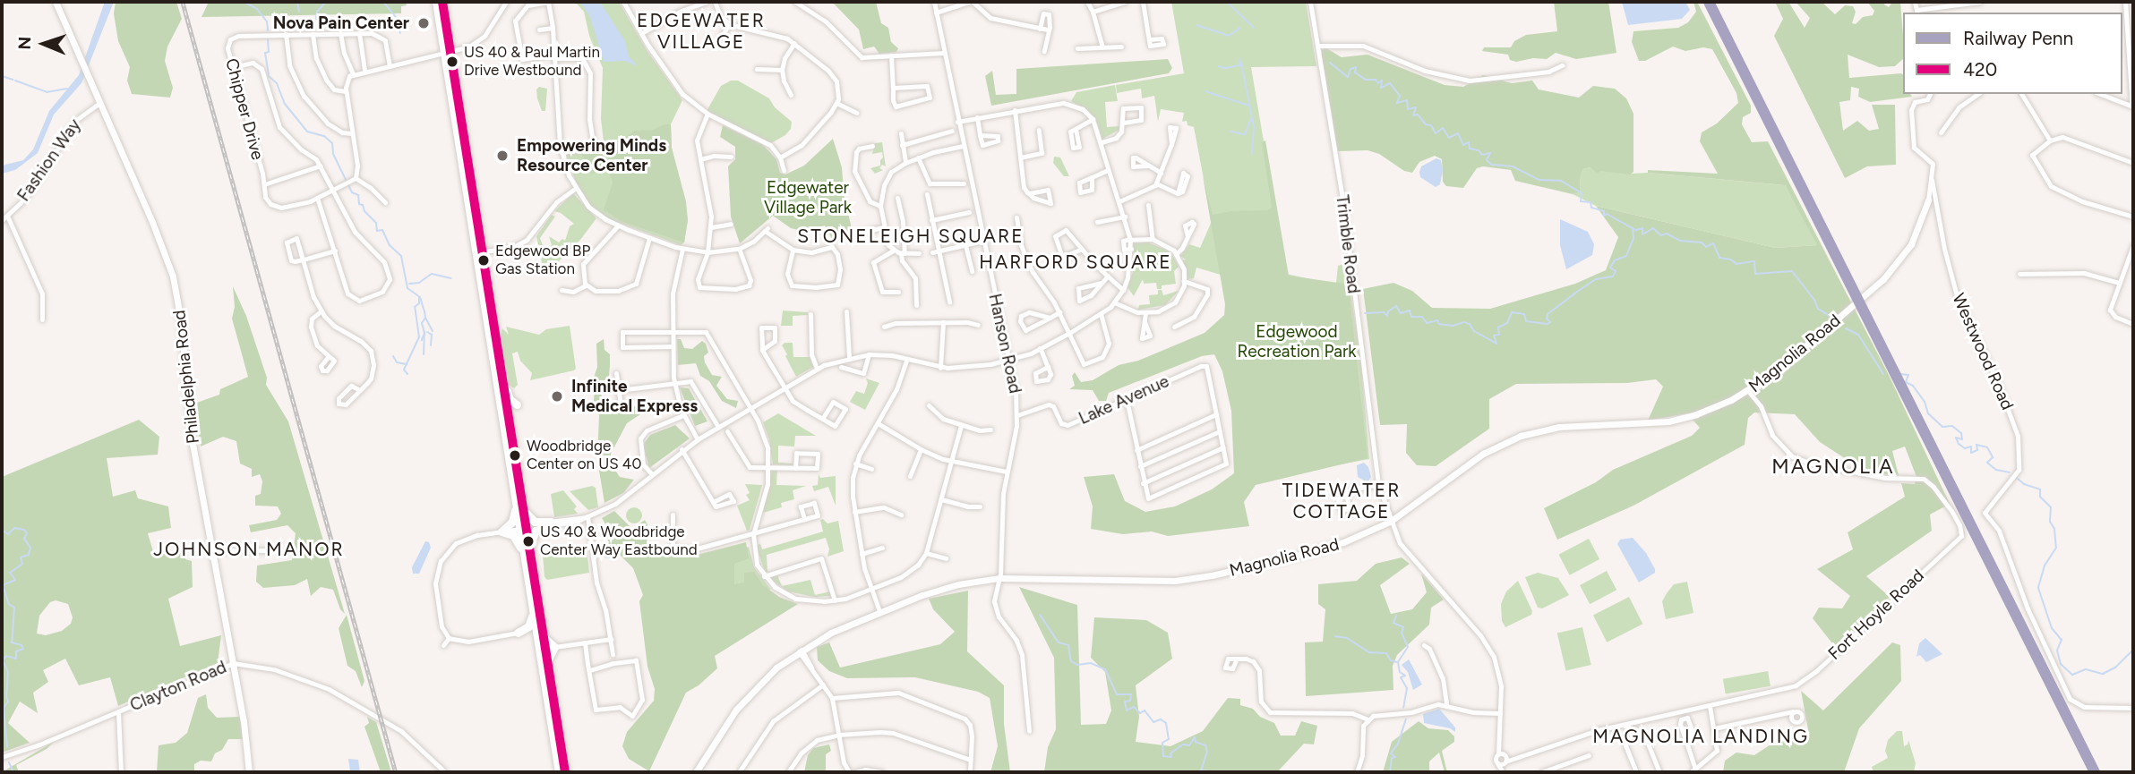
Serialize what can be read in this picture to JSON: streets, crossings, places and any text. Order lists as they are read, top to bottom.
{
  "streets": {
    "main road": ["Magnolia Road", "Philadelphia Road"],
    "street": [
      "Chipper Drive",
      "Fashion Way",
      "Trimble Road",
      "Hanson Road",
      "Westwood Road",
      "Lake Avenue",
      "Fort Hoyle Road",
      "Clayton Road"
    ]
  },
  "crossings": [
    ["Fashion Way", "Philadelphia Road"],
    ["Trimble Road", "Magnolia Road"],
    ["Trimble Road", "Fort Hoyle Road"],
    ["Hanson Road", "Magnolia Road"],
    ["Hanson Road", "Lake Avenue"],
    ["Westwood Road", "Magnolia Road"],
    ["Magnolia Road", "Fort Hoyle Road"],
    ["Philadelphia Road", "Clayton Road"]
  ],
  "districts": [
    "EDGEWATER VILLAGE",
    "STONELEIGH SQUARE",
    "HARFORD SQUARE",
    "MAGNOLIA",
    "TIDEWATER COTTAGE",
    "JOHNSON MANOR",
    "MAGNOLIA LANDING"
  ],
  "parks": ["Edgewater Village Park", "Edgewood Recreation Park"],
  "places": [
    "Nova Pain Center",
    "US 40 & Paul Martin Drive Westbound",
    "Empowering Minds Resource Center",
    "Edgewood BP Gas Station",
    "Infinite Medical Express",
    "Woodbridge Center on US 40",
    "US 40 & Woodbridge Center Way Eastbound"
  ],
  "lines": ["rail line Penn", "transit line 420"],
  "legend": ["Railway Penn", "420"],
  "north": "left"
}
